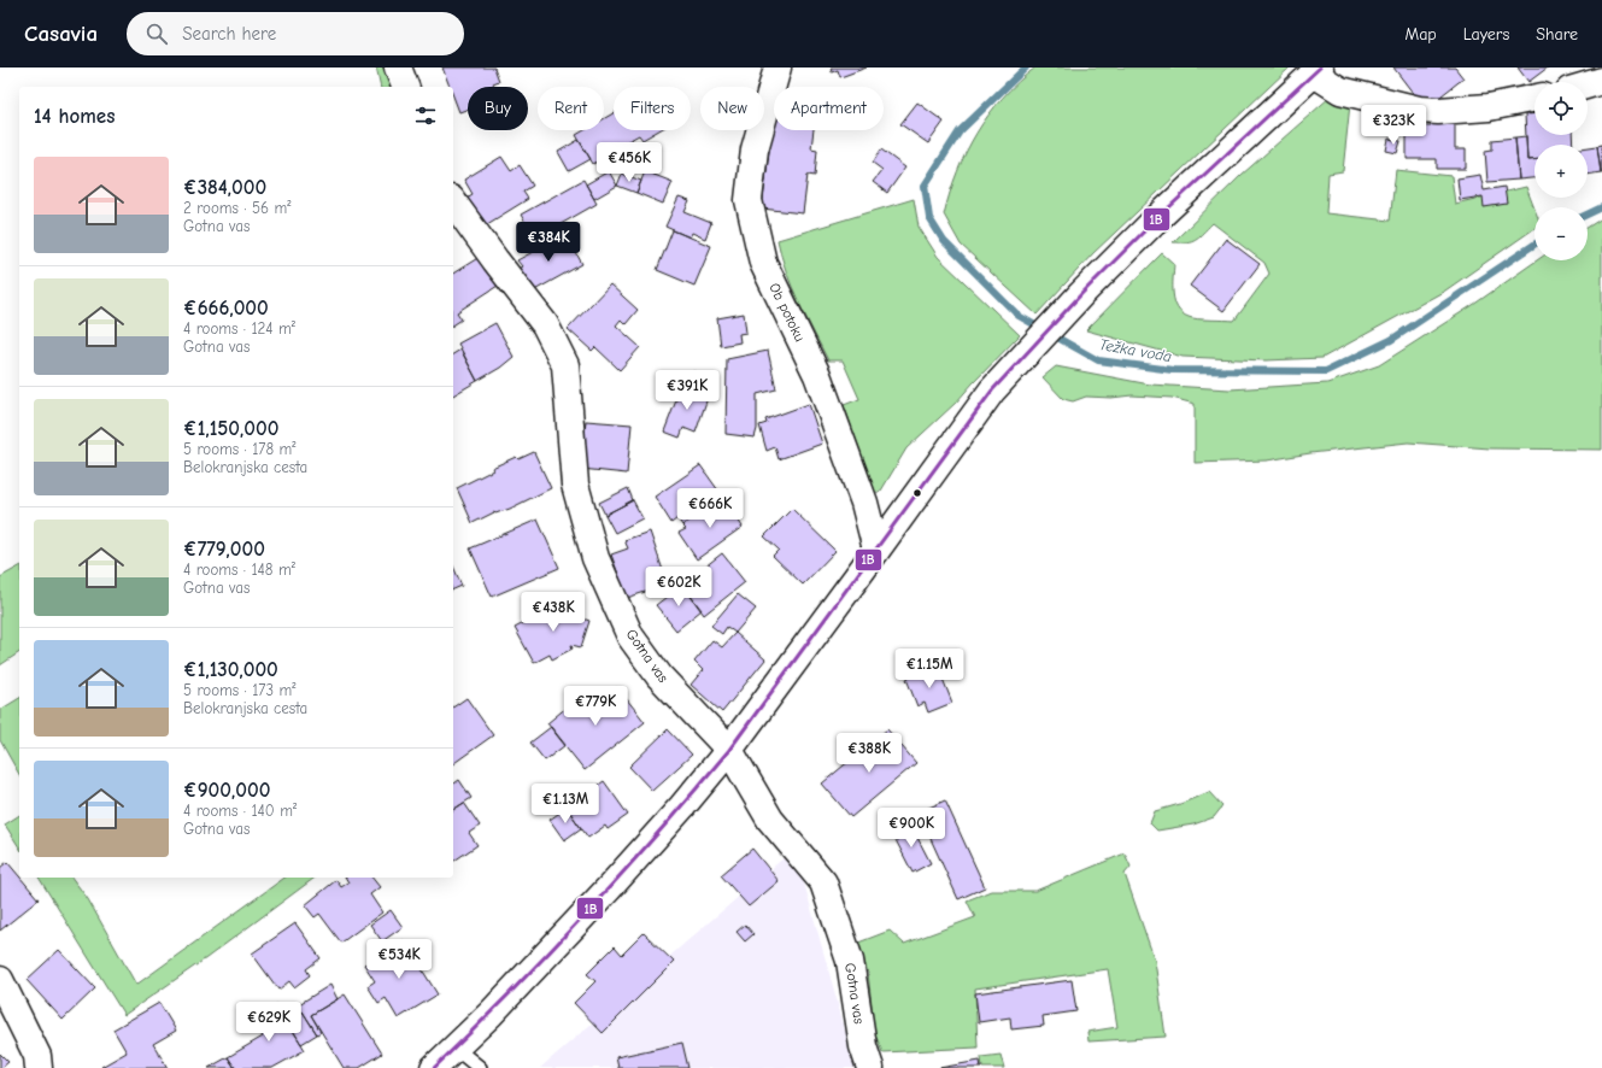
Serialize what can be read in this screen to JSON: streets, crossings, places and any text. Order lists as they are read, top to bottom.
{
  "streets": {
    "street": ["Ob potoku", "Gotna vas"]
  },
  "water": ["Težka voda"],
  "lines": ["transit line 1B"],
  "page": {
    "header": "Casavia",
    "search": "Search here",
    "nav": ["Map", "Layers", "Share"],
    "map_buttons": ["+", "−"],
    "chip": [
      "Buy",
      "Rent",
      "Filters",
      "New",
      "Apartment"
    ],
    "heading": "14 homes",
    "price": [
      "€323K",
      "€456K",
      "€384K",
      "€391K",
      "€666K",
      "€602K",
      "€438K",
      "€1.15M",
      "€779K",
      "€388K",
      "€1.13M",
      "€900K",
      "€534K",
      "€629K"
    ],
    "list": [
      {
        "name": "€384,000",
        "note": "2 rooms · 56 m² · Gotna vas"
      },
      {
        "name": "€666,000",
        "note": "4 rooms · 124 m² · Gotna vas"
      },
      {
        "name": "€1,150,000",
        "note": "5 rooms · 178 m² · Belokranjska cesta"
      },
      {
        "name": "€779,000",
        "note": "4 rooms · 148 m² · Gotna vas"
      },
      {
        "name": "€1,130,000",
        "note": "5 rooms · 173 m² · Belokranjska cesta"
      },
      {
        "name": "€900,000",
        "note": "4 rooms · 140 m² · Gotna vas"
      }
    ]
  }
}
